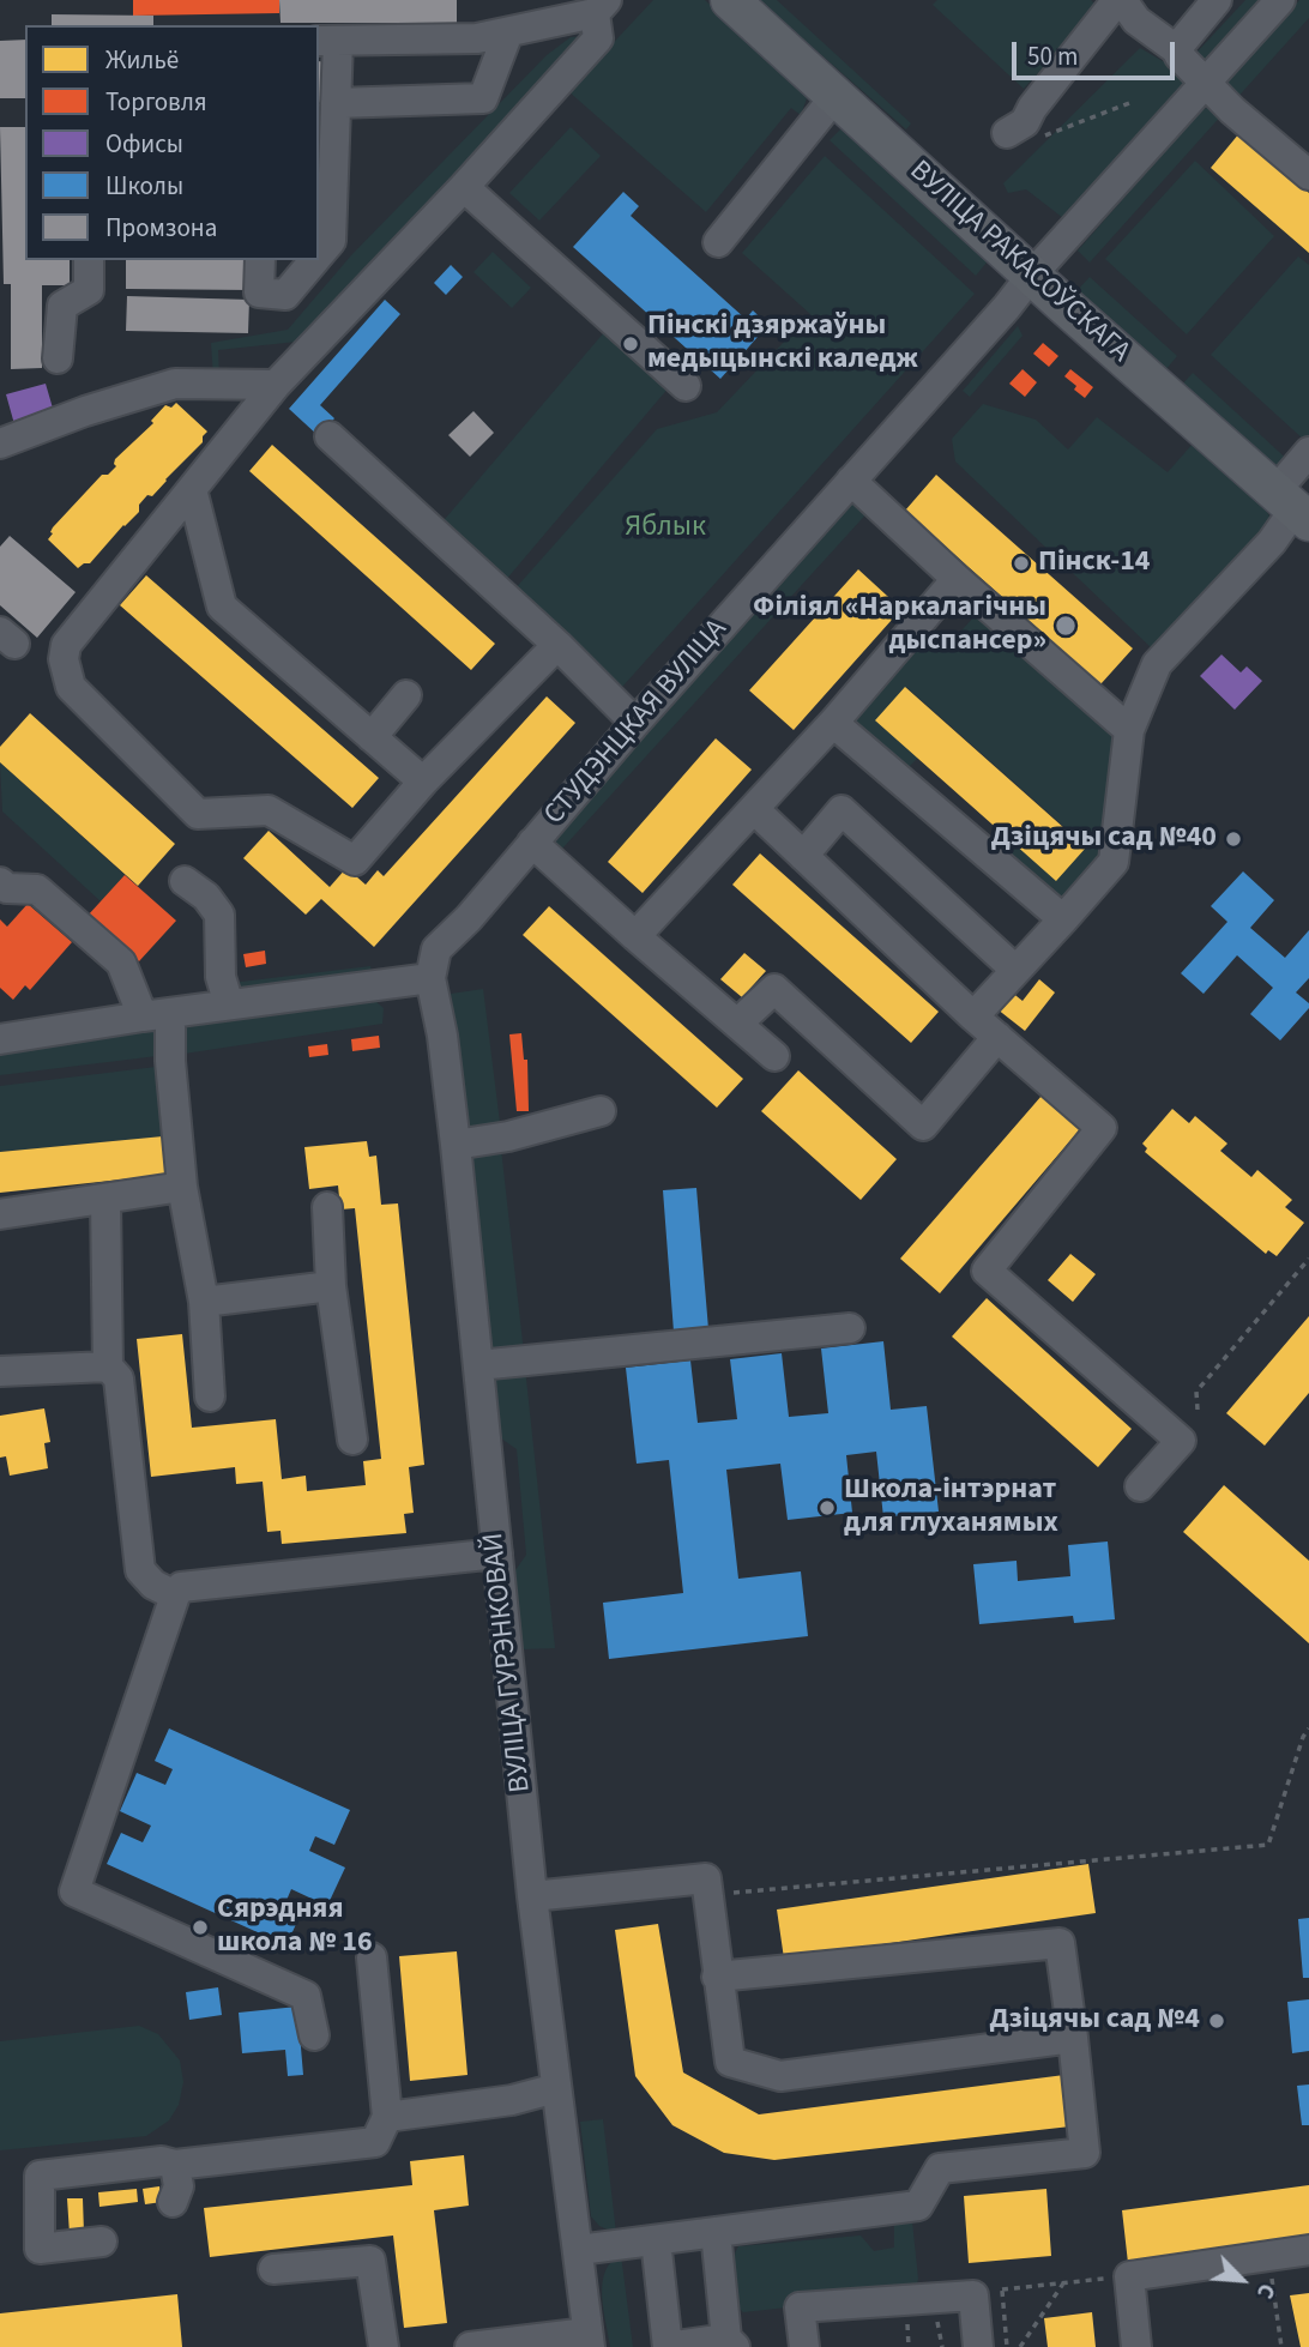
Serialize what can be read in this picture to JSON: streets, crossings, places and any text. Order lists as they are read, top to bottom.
{
  "streets": {
    "main road": ["ВУЛІЦА РАКАСОЎСКАГА"],
    "street": ["СТУДЭНЦКАЯ ВУЛІЦА", "ВУЛІЦА ГУРЭНКОВАЙ"]
  },
  "crossings": [
    ["ВУЛІЦА РАКАСОЎСКАГА", "СТУДЭНЦКАЯ ВУЛІЦА"],
    ["СТУДЭНЦКАЯ ВУЛІЦА", "ВУЛІЦА ГУРЭНКОВАЙ"]
  ],
  "parks": ["Яблык"],
  "places": [
    "Пінскі дзяржаўны медыцынскі каледж",
    "Пінск-14",
    "Філіял «Наркалагічны дыспансер»",
    "Дзіцячы сад №40",
    "Школа-інтэрнат для глуханямых",
    "Сярэдняя школа № 16",
    "Дзіцячы сад №4"
  ],
  "legend": [
    "Жильё",
    "Торговля",
    "Офисы",
    "Школы",
    "Промзона"
  ],
  "scale_bar": "50 m",
  "north": "bottom right"
}
